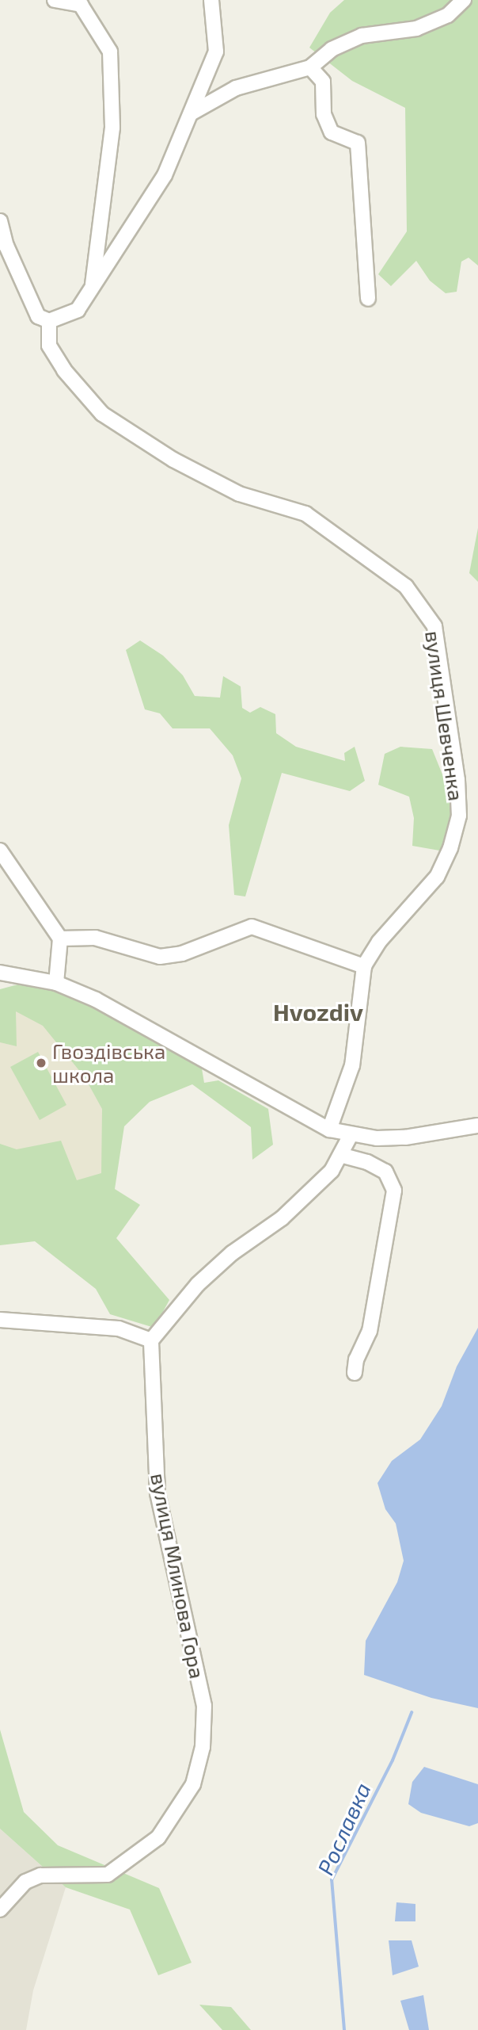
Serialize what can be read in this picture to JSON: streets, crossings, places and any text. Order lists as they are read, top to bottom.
{
  "streets": {
    "street": ["вулиця Шевченка", "вулиця Млинова Гора"]
  },
  "districts": ["Hvozdiv"],
  "water": ["Рославка"],
  "places": ["Гвоздівська школа"]
}
